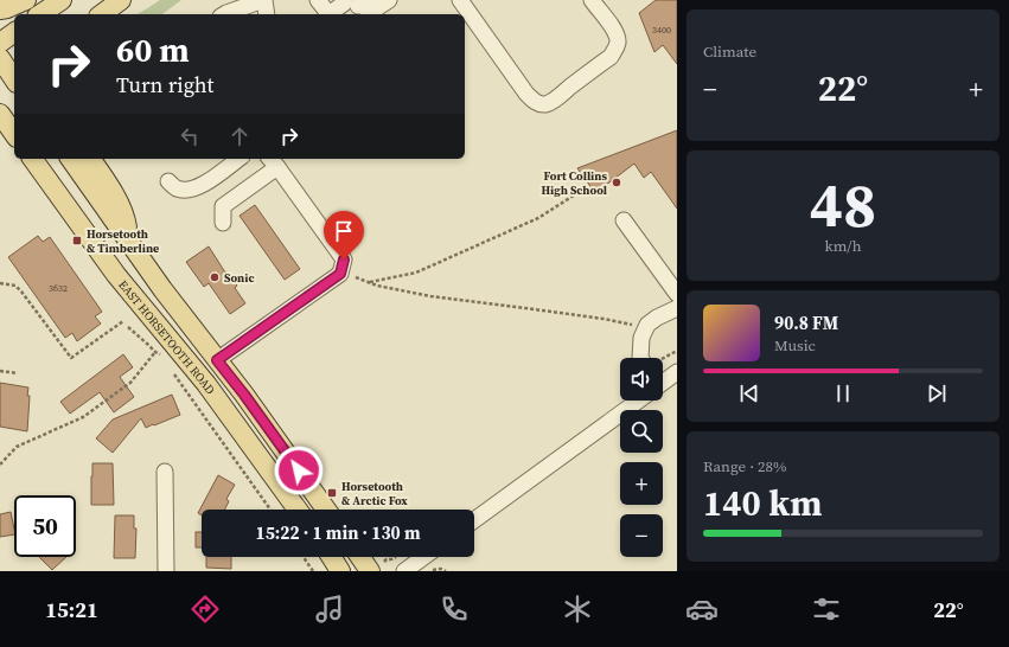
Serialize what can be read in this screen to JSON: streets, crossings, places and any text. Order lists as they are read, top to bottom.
{
  "streets": {
    "main road": ["EAST HORSETOOTH ROAD"]
  },
  "places": {
    "other": ["Fort Collins High School", "Sonic"],
    "transit": ["Horsetooth & Timberline", "Horsetooth & Arctic Fox"]
  },
  "house_numbers": ["3400", "3632"],
  "page": {
    "tile": [
      "Climate",
      ["48", "km/h"],
      ["Range · 28%", "140 km"]
    ],
    "turn": ["60 m", "Turn right"],
    "heat": ["−", "22°", "+"],
    "song": ["90.8 FM", "Music"],
    "map_buttons": ["+", "−"],
    "limit": "50",
    "trip": "15:22 · 1 min · 130 m",
    "tabs": ["15:21", "22°"]
  }
}
